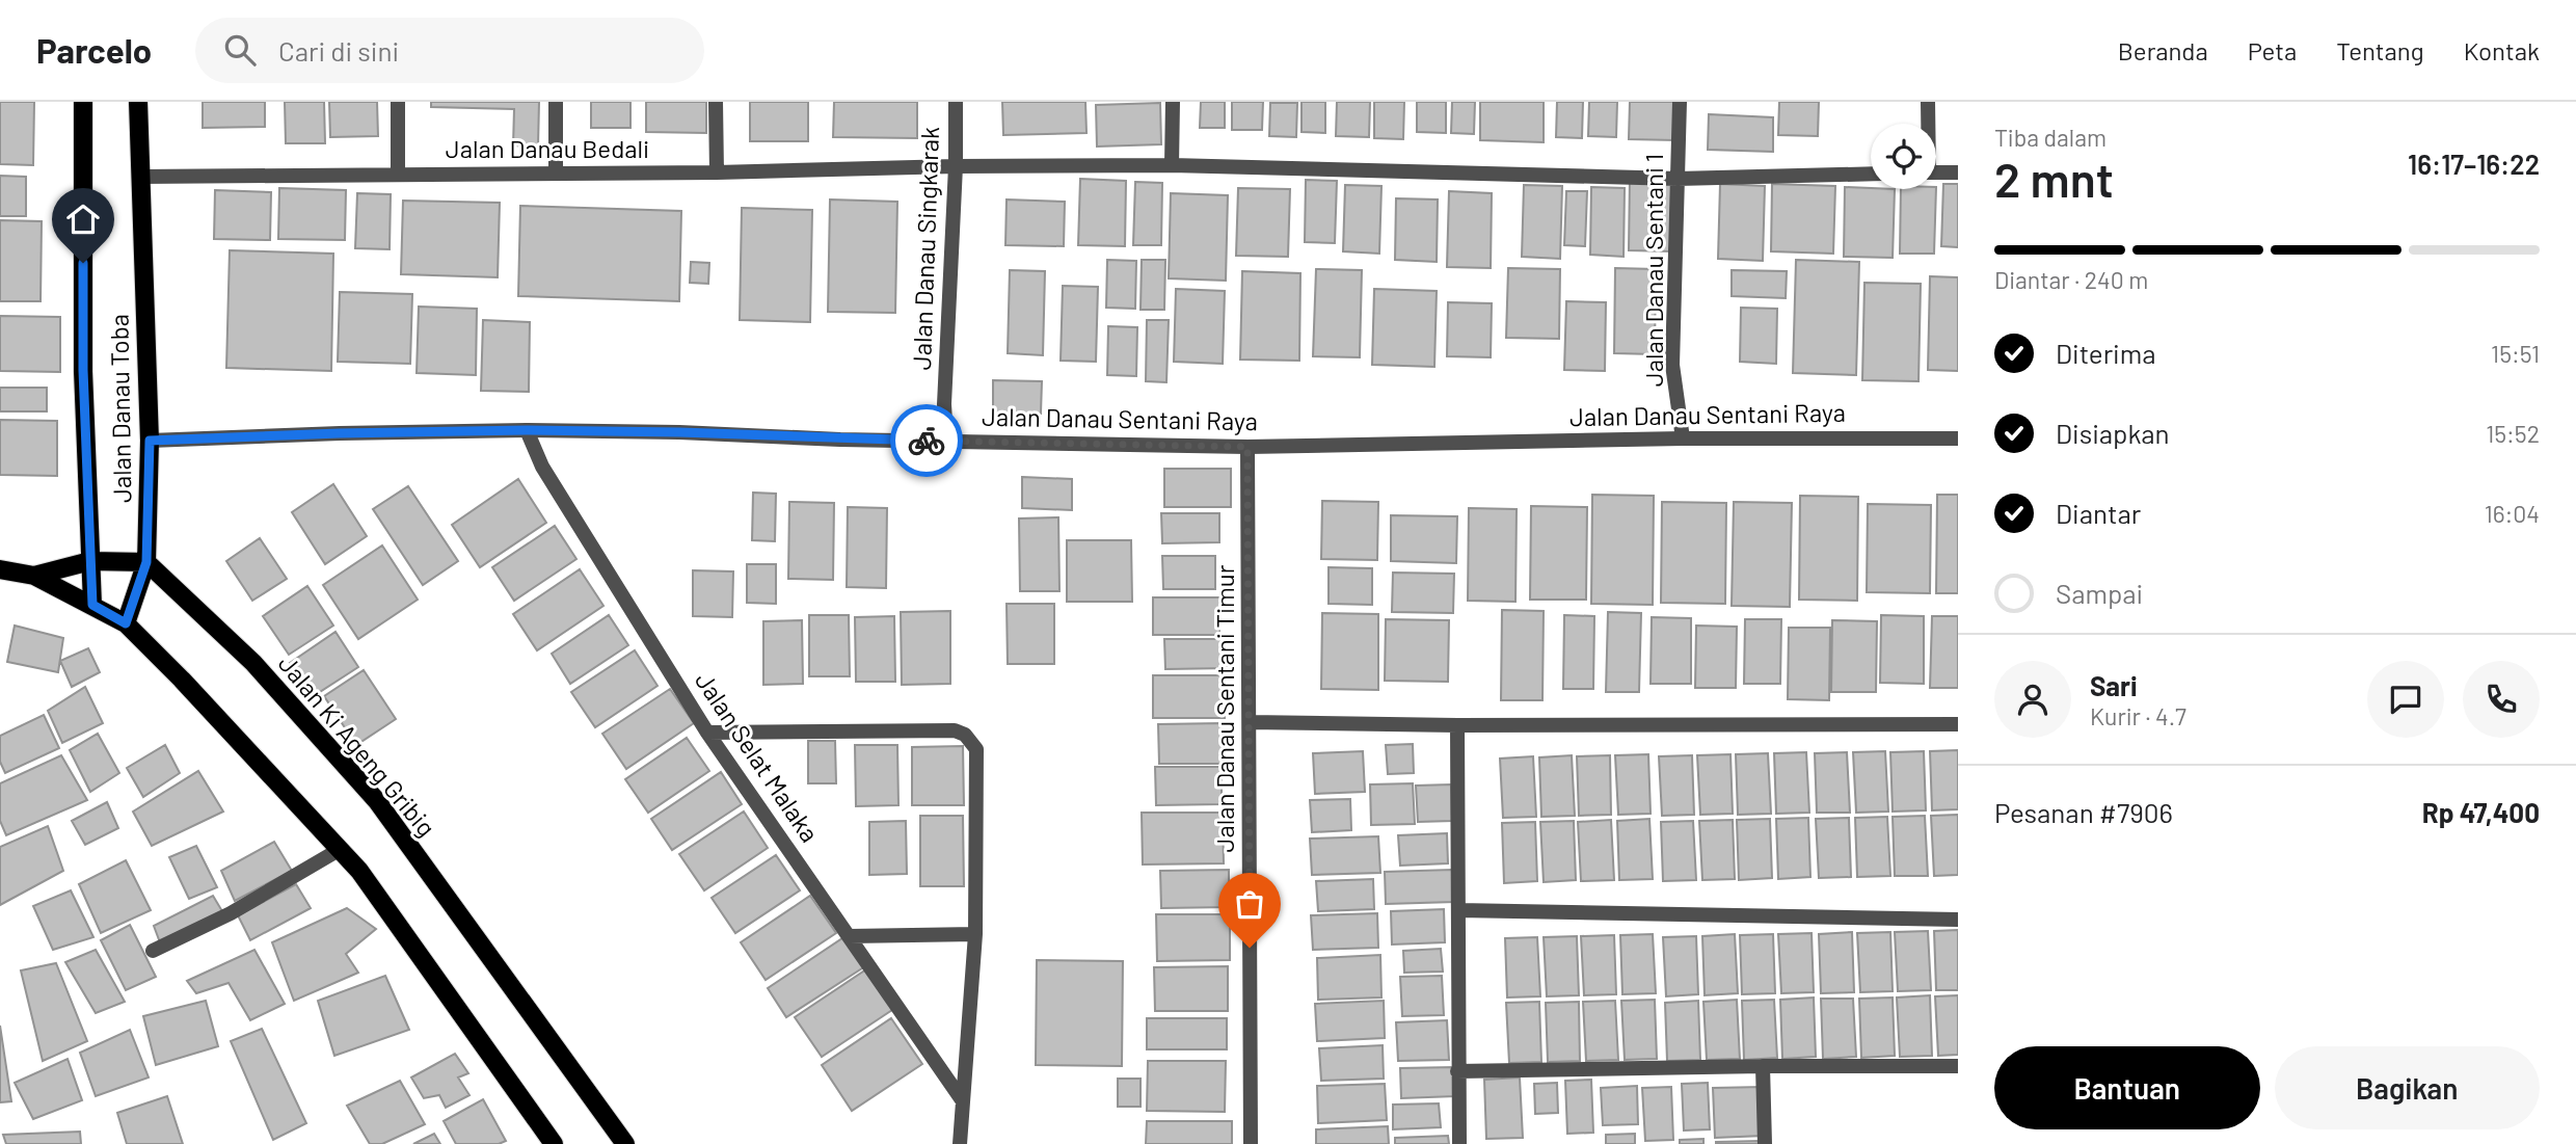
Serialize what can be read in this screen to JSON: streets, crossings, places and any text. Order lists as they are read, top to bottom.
{
  "streets": {
    "main road": ["Jalan Danau Toba", "Jalan Ki Ageng Gribig"],
    "street": [
      "Jalan Danau Bedali",
      "Jalan Danau Singkarak",
      "Jalan Danau Sentani 1",
      "Jalan Danau Sentani Raya",
      "Jalan Danau Sentani Timur",
      "Jalan Selat Malaka"
    ]
  },
  "crossings": [
    ["Jalan Danau Bedali", "Jalan Danau Singkarak"],
    ["Jalan Danau Bedali", "Jalan Danau Sentani 1"],
    ["Jalan Danau Bedali", "Jalan Danau Toba"],
    ["Jalan Danau Singkarak", "Jalan Danau Sentani Raya"],
    ["Jalan Danau Sentani 1", "Jalan Danau Sentani Raya"],
    ["Jalan Danau Toba", "Jalan Danau Sentani Raya"],
    ["Jalan Danau Toba", "Jalan Ki Ageng Gribig"],
    ["Jalan Danau Sentani Raya", "Jalan Danau Sentani Timur"],
    ["Jalan Danau Sentani Raya", "Jalan Selat Malaka"]
  ],
  "page": {
    "header": "Parcelo",
    "search": "Cari di sini",
    "nav": [
      "Beranda",
      "Peta",
      "Tentang",
      "Kontak"
    ],
    "heading": ["2 mnt", "Tiba dalam", "16:17–16:22"],
    "panel": [
      "Sari",
      "Kurir · 4.7",
      "Pesanan #7906",
      "Rp 47,400"
    ],
    "bar": "Diantar · 240 m",
    "list": [
      ["Diterima", "15:51"],
      ["Disiapkan", "15:52"],
      ["Diantar", "16:04"],
      "Sampai"
    ],
    "buttons": ["Bantuan", "Bagikan"]
  }
}
